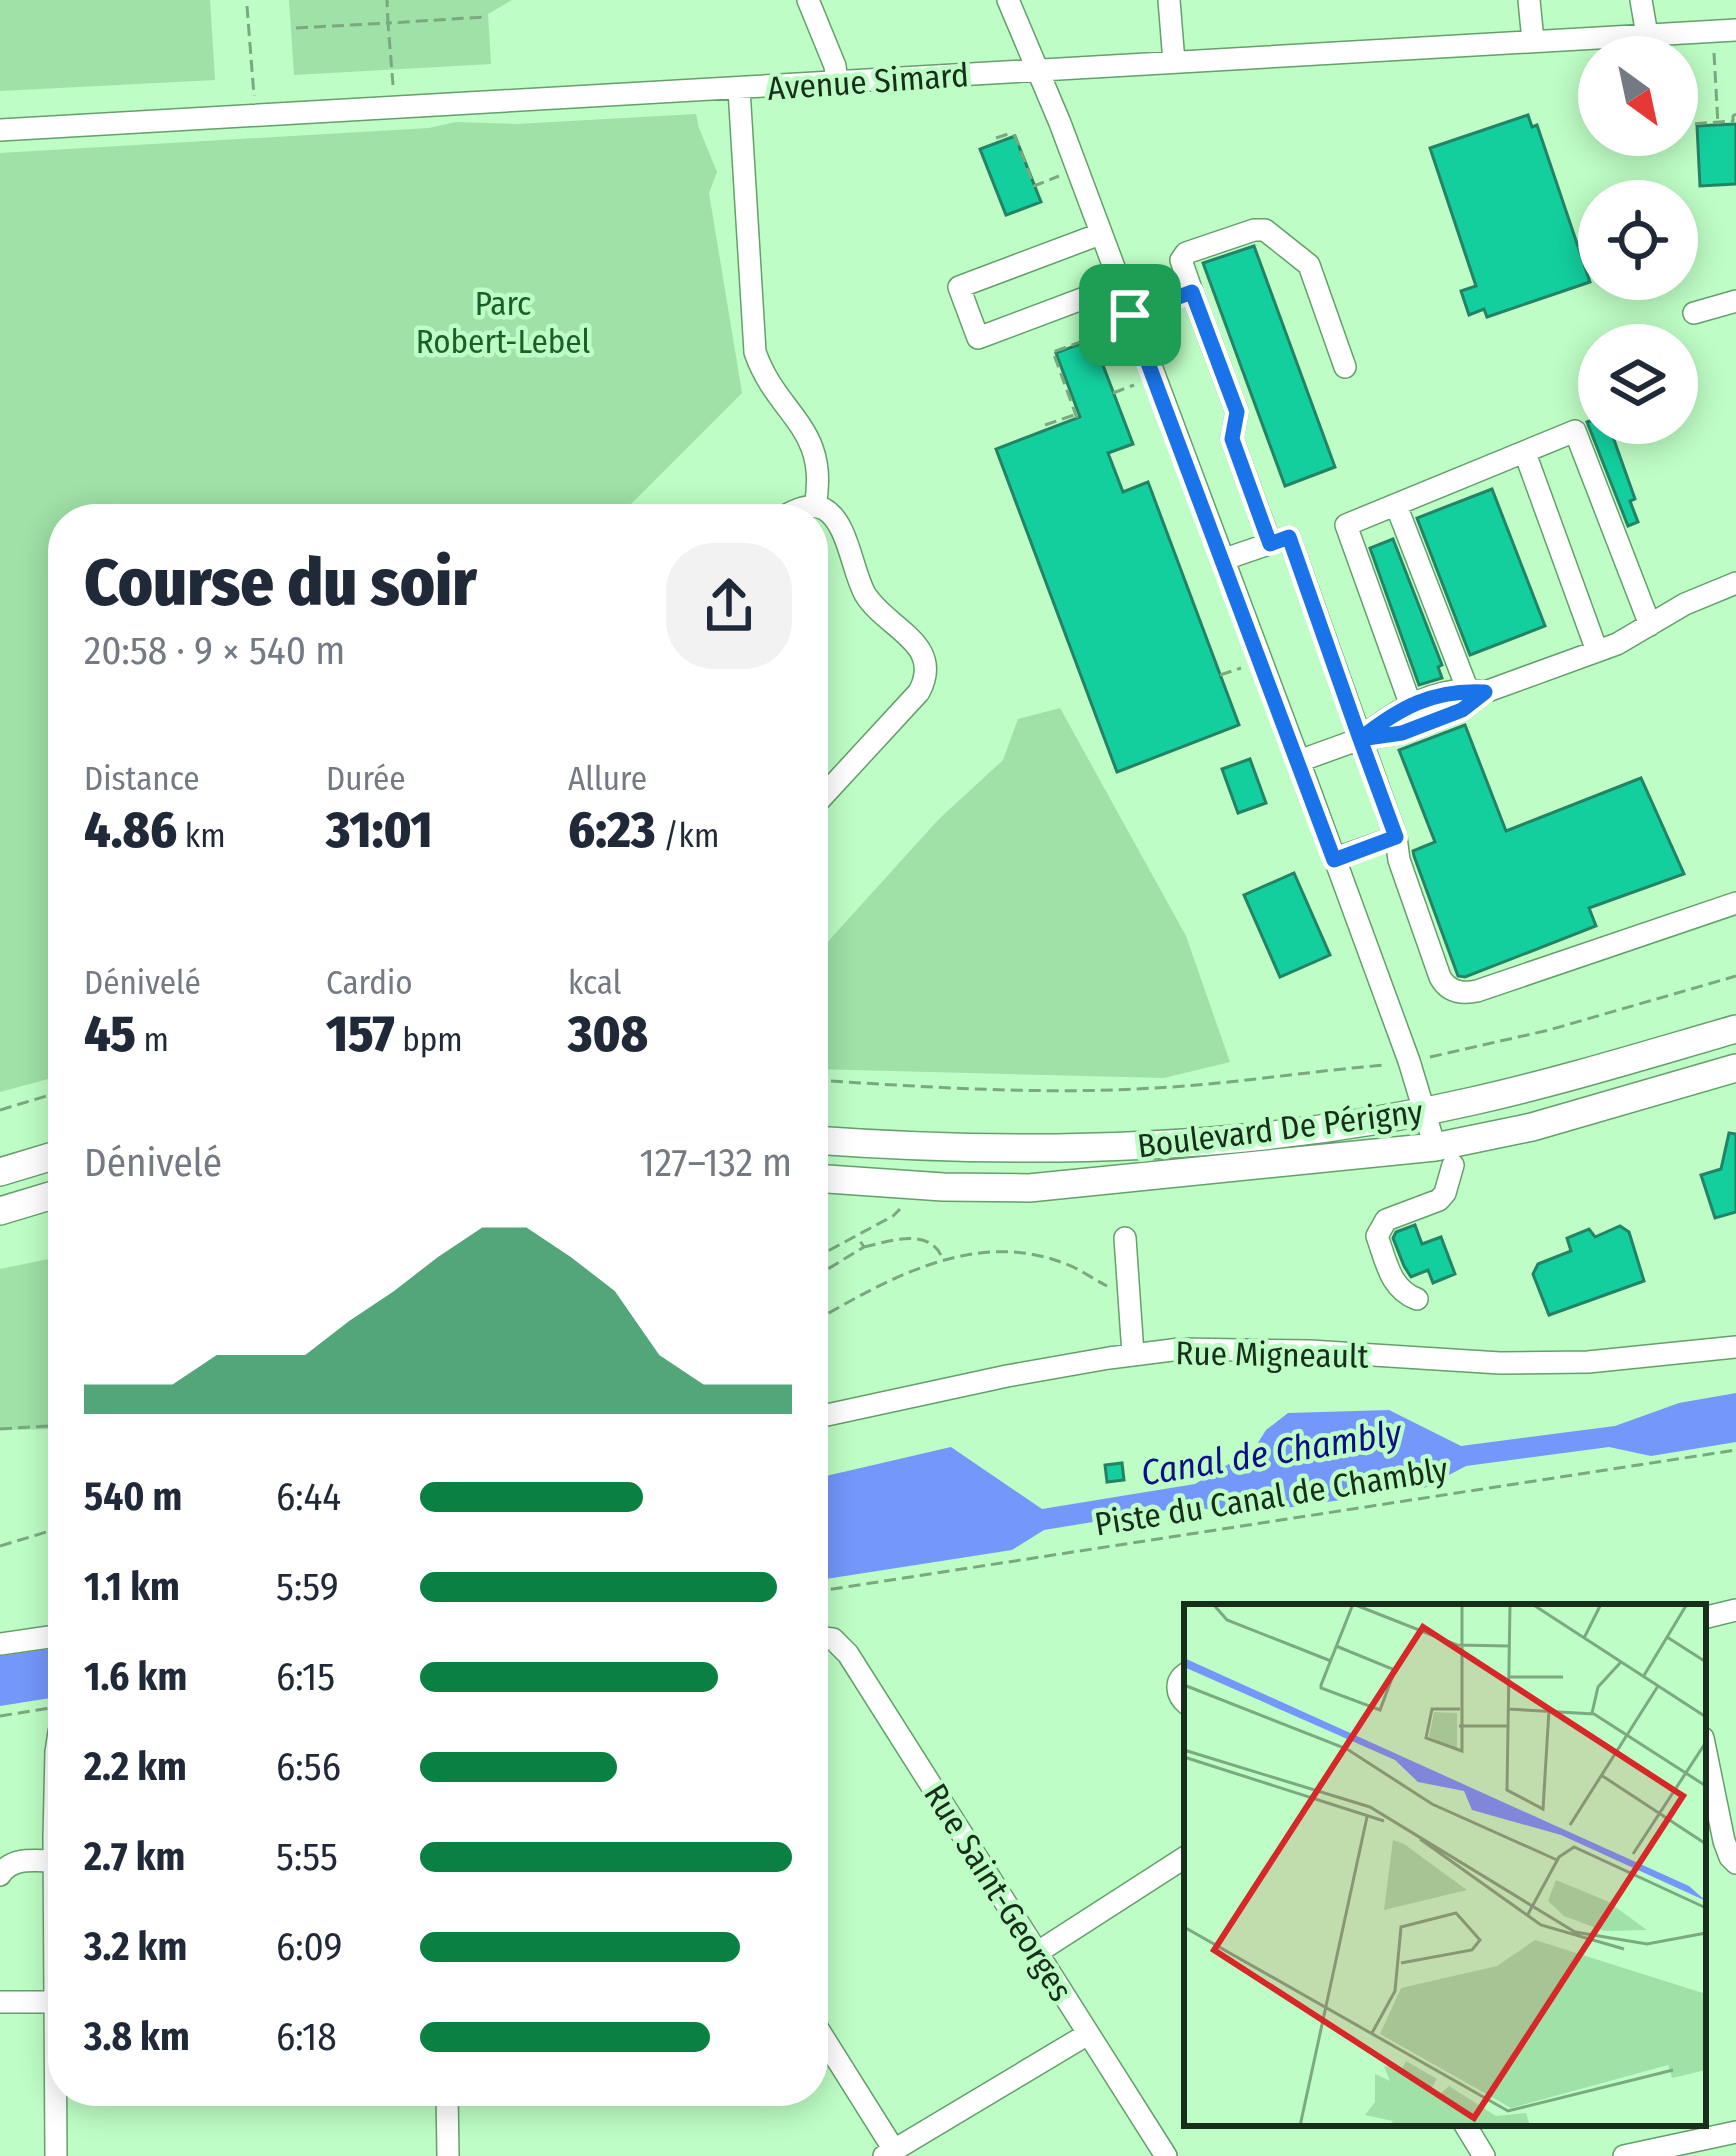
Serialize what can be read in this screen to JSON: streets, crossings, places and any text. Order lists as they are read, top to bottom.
{
  "streets": {
    "main road": ["Boulevard De Périgny"],
    "street": ["Avenue Simard", "Rue Migneault", "Rue Saint-Georges"],
    "path": ["Piste du Canal de Chambly"]
  },
  "water": ["Canal de Chambly"],
  "parks": ["Parc Robert-Lebel"],
  "north": "bottom right",
  "page": {
    "heading": ["Course du soir", "20:58 · 9 × 540 m"],
    "stats": [
      ["Distance", "4.86 km"],
      ["Durée", "31:01"],
      ["Allure", "6:23 /km"],
      ["Dénivelé", "45 m"],
      ["Cardio", "157 bpm"],
      ["kcal", "308"]
    ],
    "chart": ["Dénivelé", "127–132 m"],
    "list": [
      {
        "name": "540 m",
        "note": "6:44"
      },
      {
        "name": "1.1 km",
        "note": "5:59"
      },
      {
        "name": "1.6 km",
        "note": "6:15"
      },
      {
        "name": "2.2 km",
        "note": "6:56"
      },
      {
        "name": "2.7 km",
        "note": "5:55"
      },
      {
        "name": "3.2 km",
        "note": "6:09"
      },
      {
        "name": "3.8 km",
        "note": "6:18"
      }
    ]
  }
}
